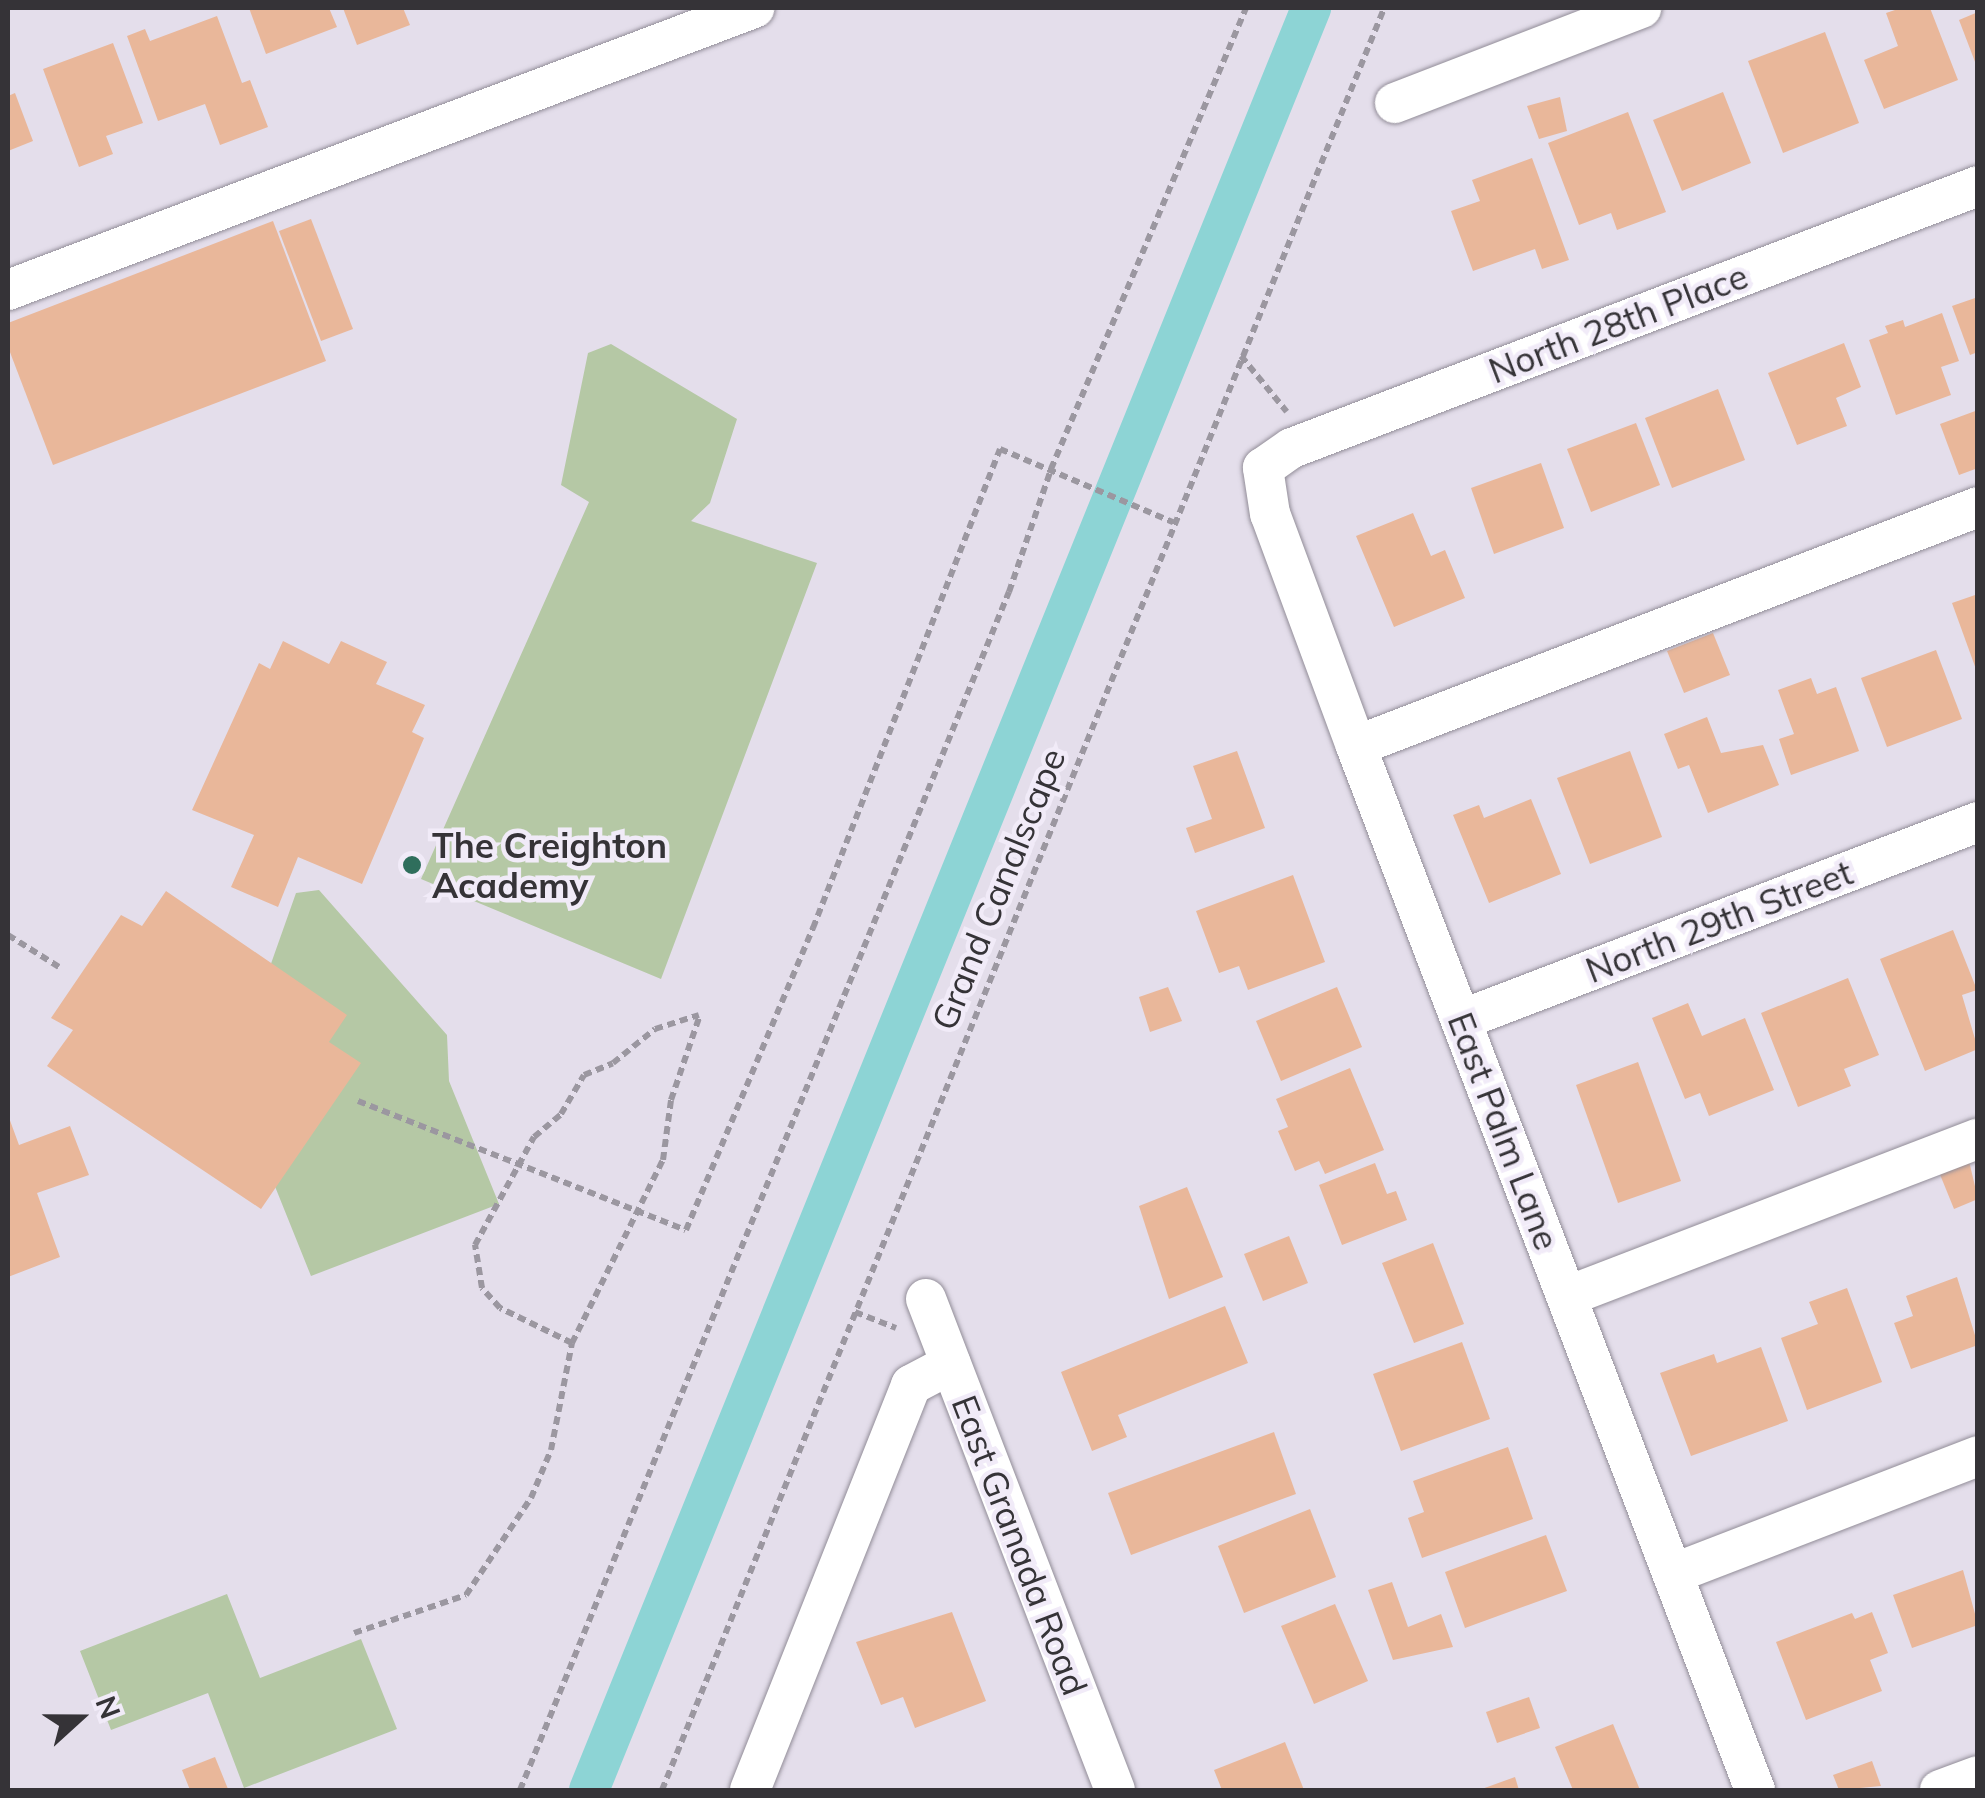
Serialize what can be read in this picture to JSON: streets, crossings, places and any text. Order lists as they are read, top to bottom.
{
  "streets": {
    "street": [
      "North 28th Place",
      "North 29th Street",
      "East Palm Lane",
      "East Granada Road"
    ],
    "path": ["Grand Canalscape"]
  },
  "crossings": [
    ["North 28th Place", "East Palm Lane"],
    ["North 29th Street", "East Palm Lane"]
  ],
  "places": ["The Creighton Academy"],
  "north": "right"
}
